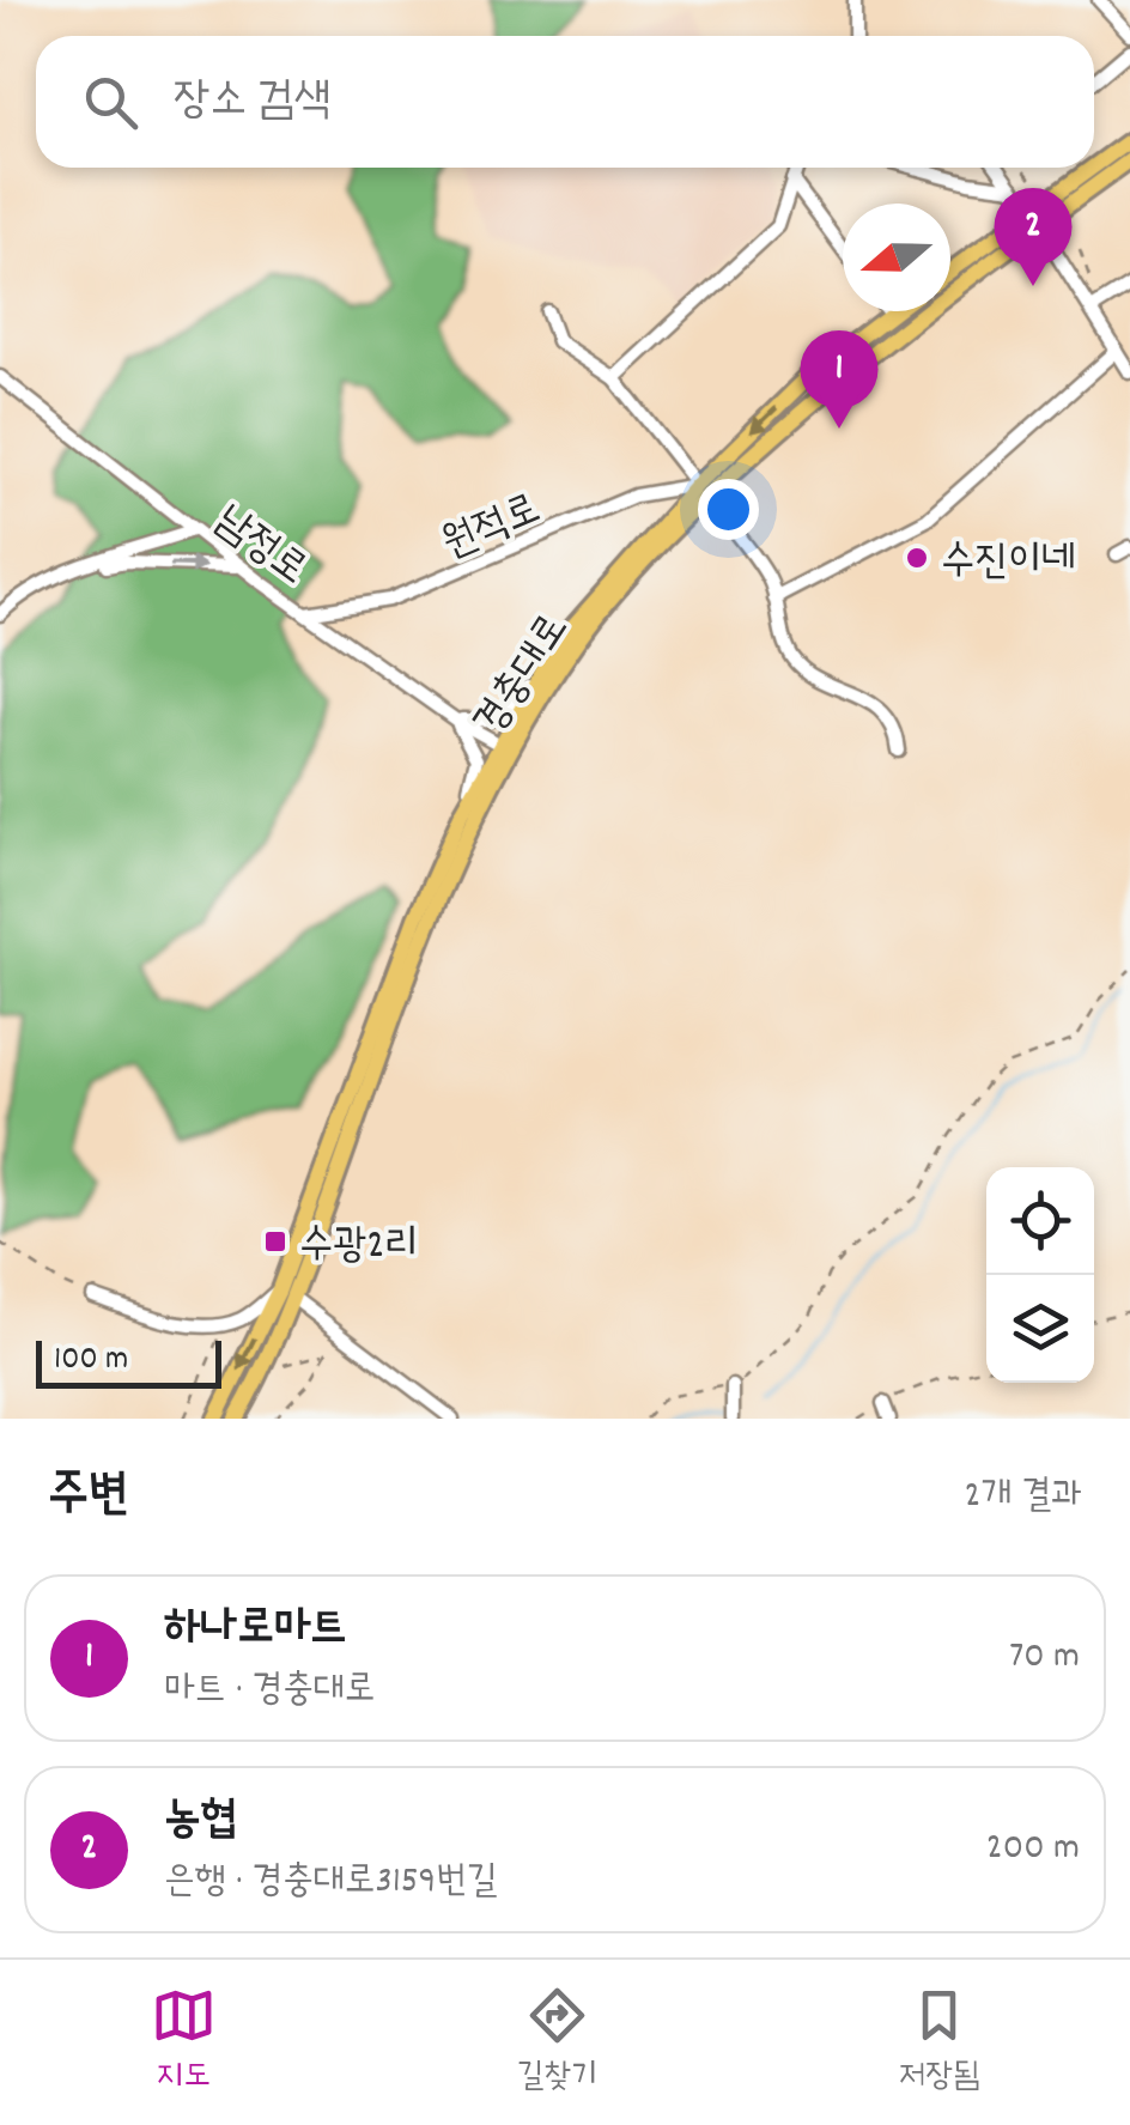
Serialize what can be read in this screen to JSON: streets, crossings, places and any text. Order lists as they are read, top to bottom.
{
  "streets": {
    "main road": ["경충대로"],
    "street": ["원적로", "남정로"]
  },
  "crossings": [
    ["원적로", "남정로"],
    ["원적로", "경충대로"],
    ["남정로", "경충대로"]
  ],
  "places": {
    "other": ["수진이네"],
    "transit": ["수광2리"]
  },
  "scale_bar": "100 m",
  "north": "left",
  "page": {
    "search": "장소 검색",
    "pins": ["2", "1"],
    "scale": "100 m",
    "heading": ["주변", "2개 결과"],
    "list": [
      {
        "mark": "1",
        "name": "하나로마트",
        "note": "마트 · 경충대로",
        "value": "70 m"
      },
      {
        "mark": "2",
        "name": "농협",
        "note": "은행 · 경충대로3159번길",
        "value": "200 m"
      }
    ],
    "nav": ["지도", "길찾기", "저장됨"]
  }
}
